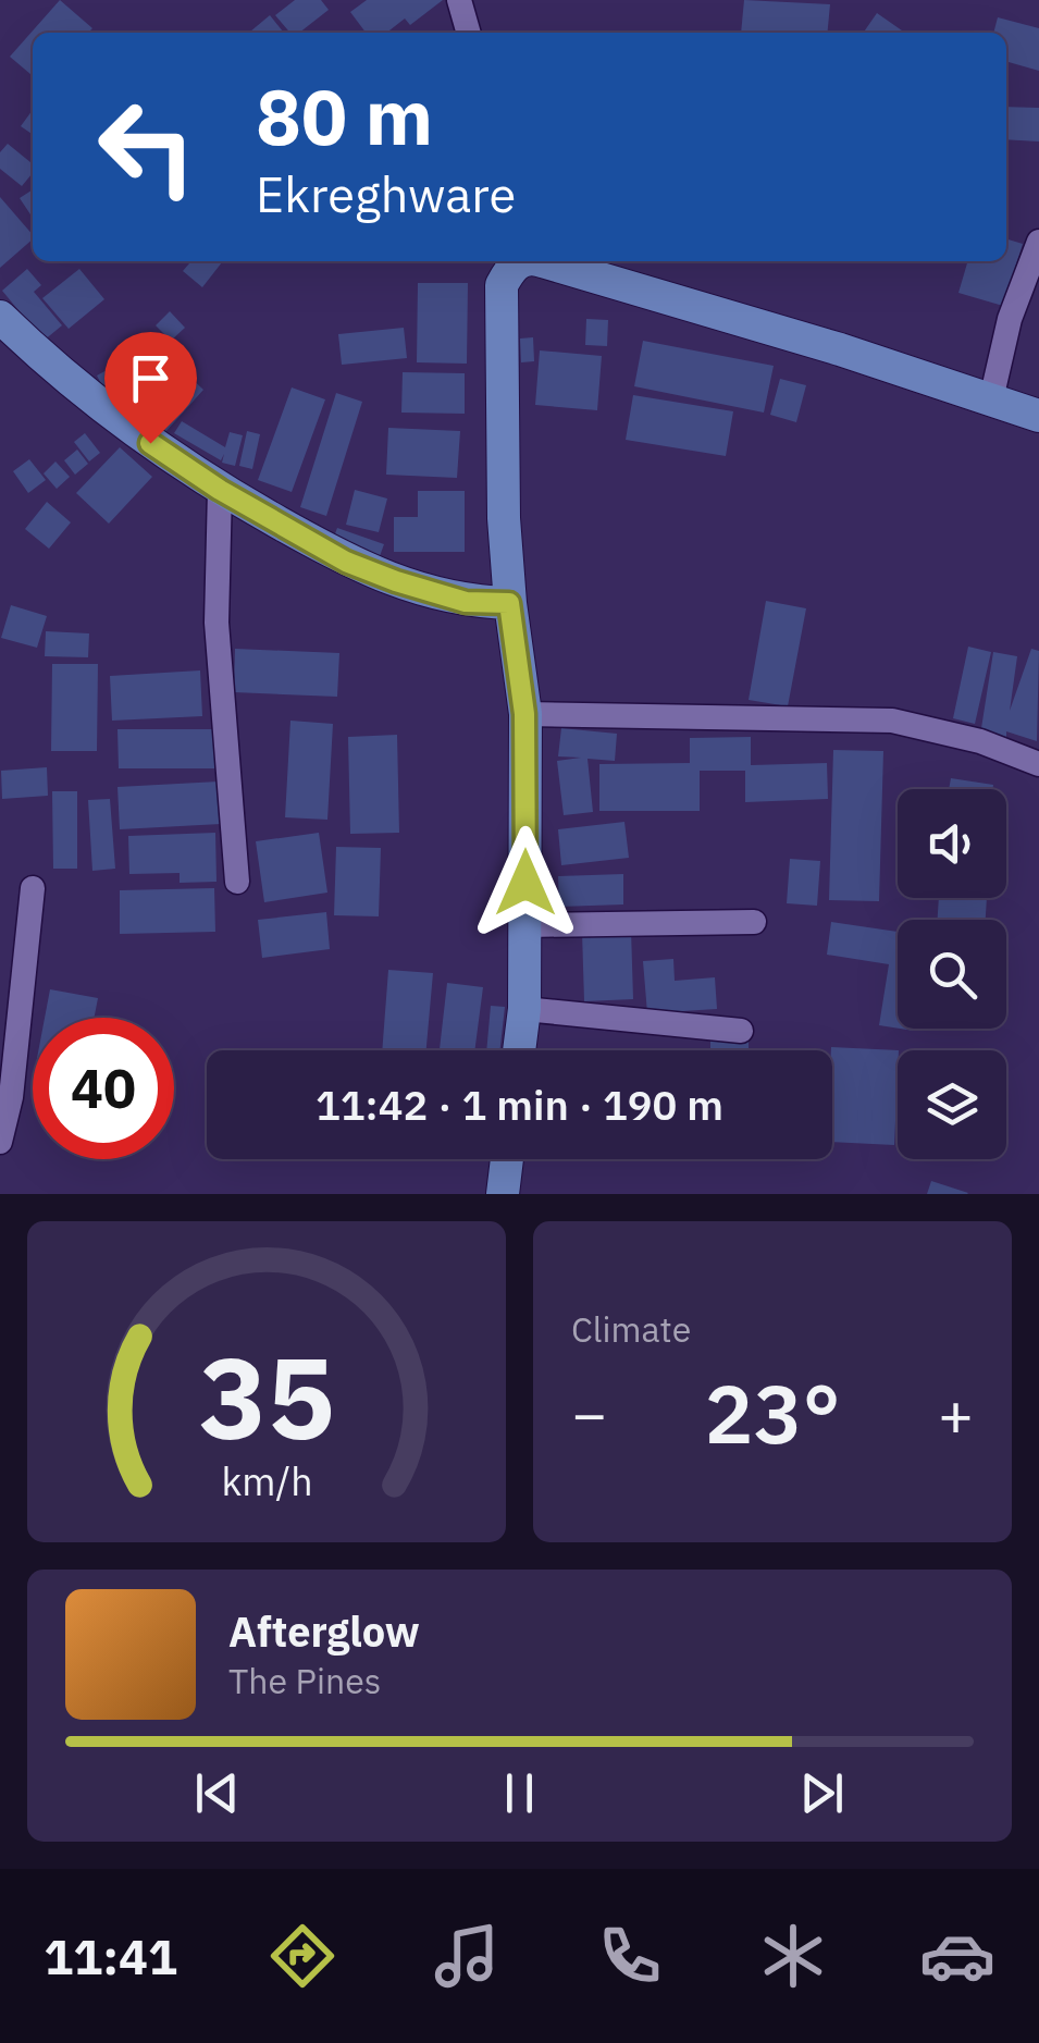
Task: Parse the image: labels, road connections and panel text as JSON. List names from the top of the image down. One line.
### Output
{"page":{"turn":["80 m","Ekreghware"],"limit":"40","trip":"11:42 · 1 min · 190 m","tile":"Climate","heat":["−","23°","+"],"song":["Afterglow","The Pines"],"tabs":"11:41","gauge":["35","km/h"]}}
